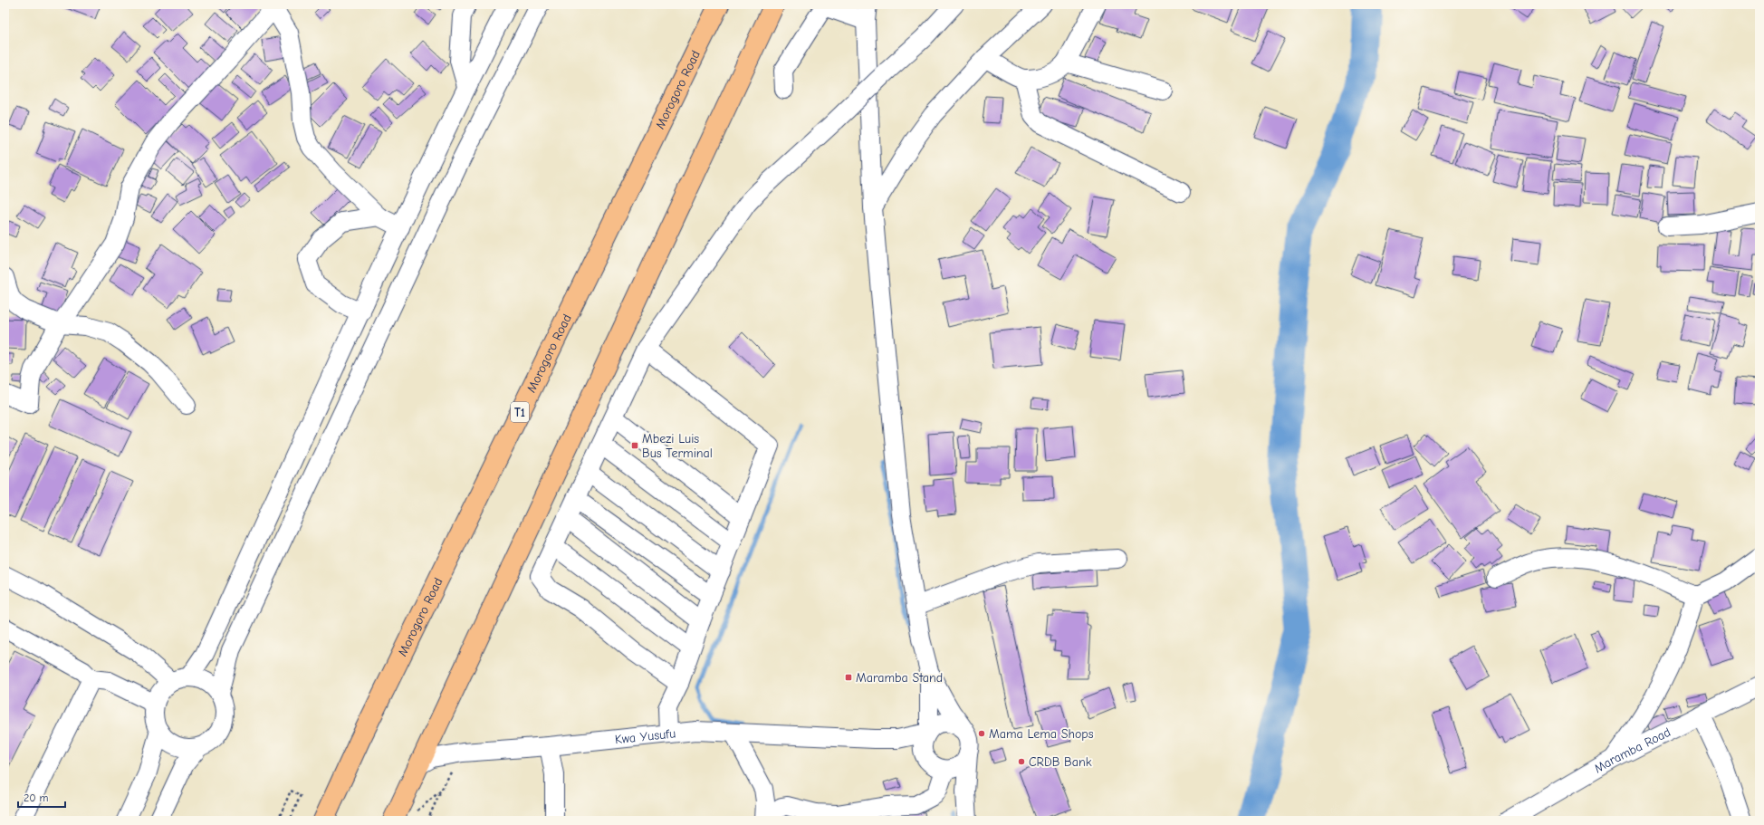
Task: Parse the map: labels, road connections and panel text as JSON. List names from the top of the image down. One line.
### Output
{"streets":{"highway":["Morogoro Road","T1"],"street":["Kwa Yusufu","Maramba Road"]},"places":{"transit":["Mbezi Luis Bus Terminal","Maramba Stand"],"other":["Mama Lema Shops","CRDB Bank"]},"scale_bar":"20 m"}
